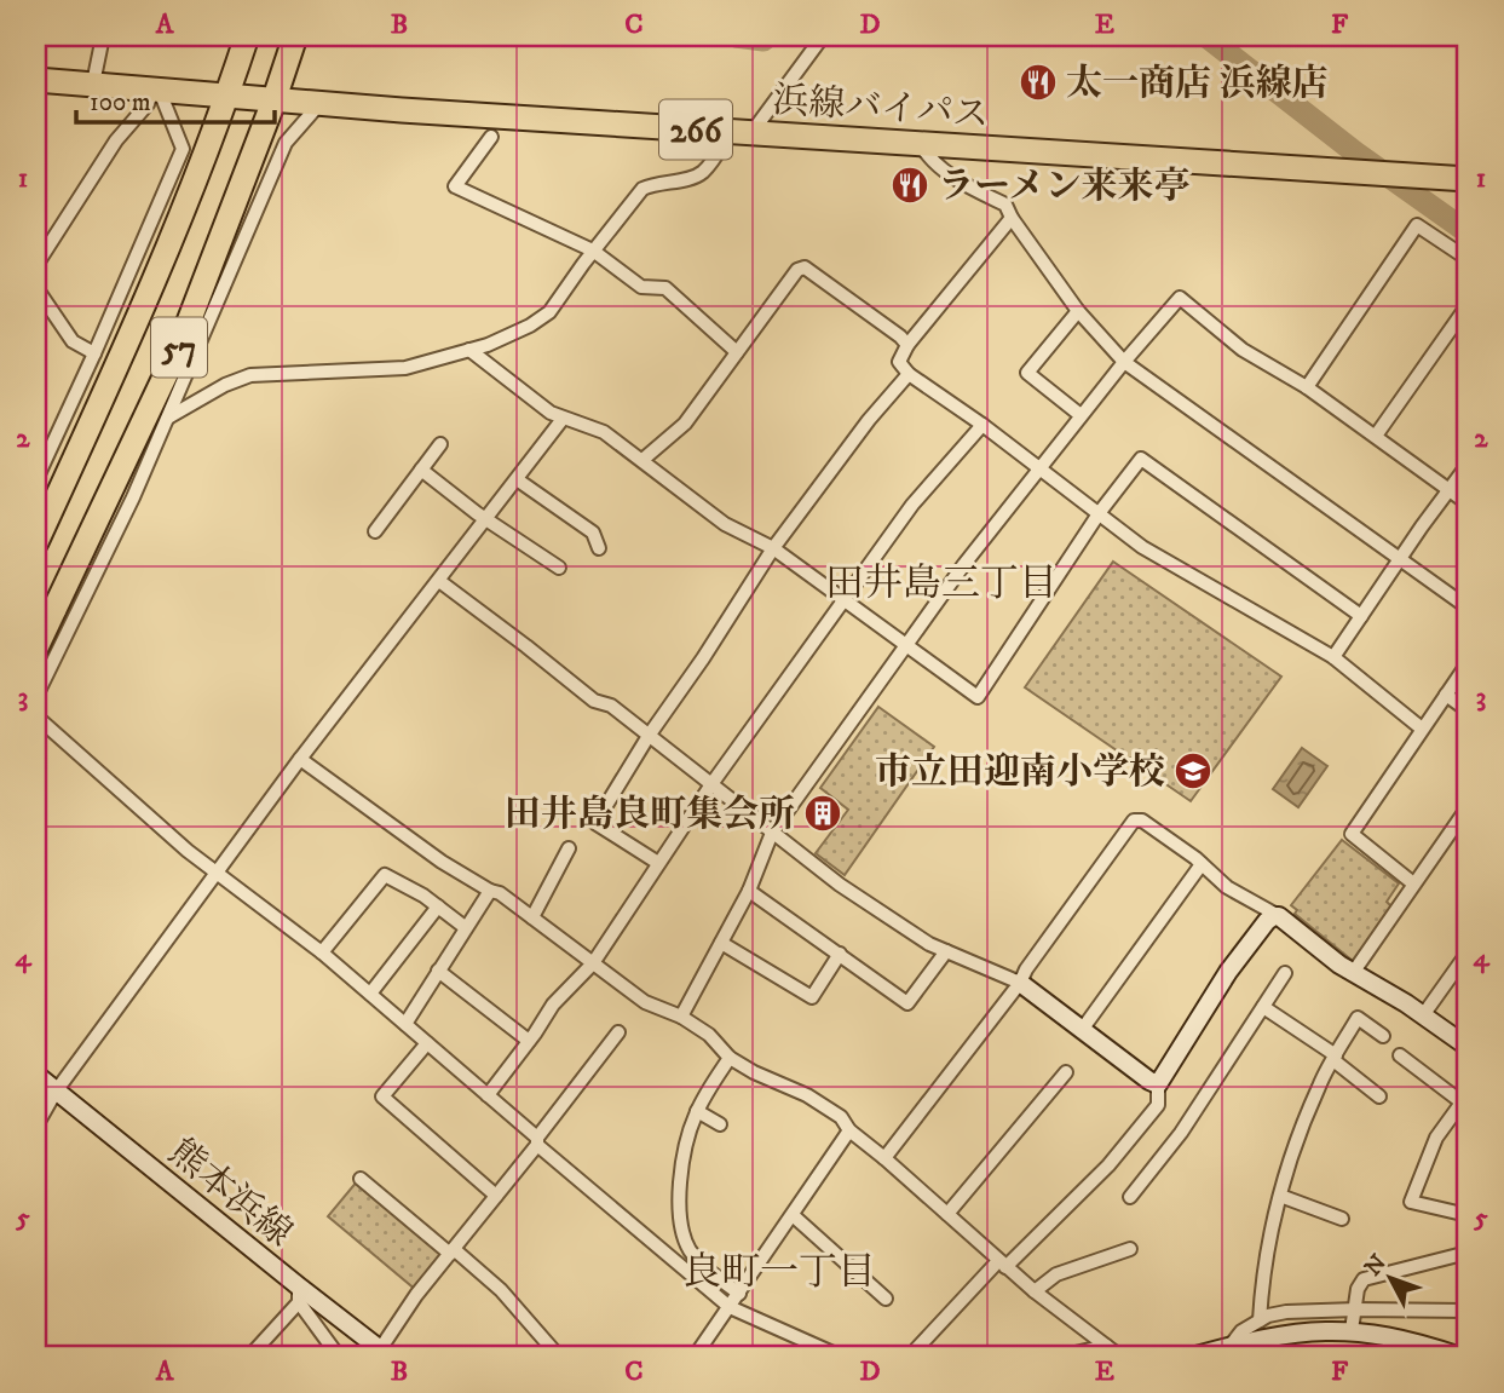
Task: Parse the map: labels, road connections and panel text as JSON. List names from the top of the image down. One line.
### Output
{"streets":{"highway":["浜線バイパス","266","57"],"main road":["熊本浜線"]},"crossings":[["浜線バイパス","57"]],"districts":["田井島三丁目","良町一丁目"],"places":{"restaurant":["太一商店 浜線店","ラーメン来来亭"],"school or university":["市立田迎南小学校"],"building":["田井島良町集会所"]},"scale_bar":"100 m","north":"top left","grid":{"columns":["A","B","C","D","E","F"],"rows":["1","2","3","4","5"]}}
